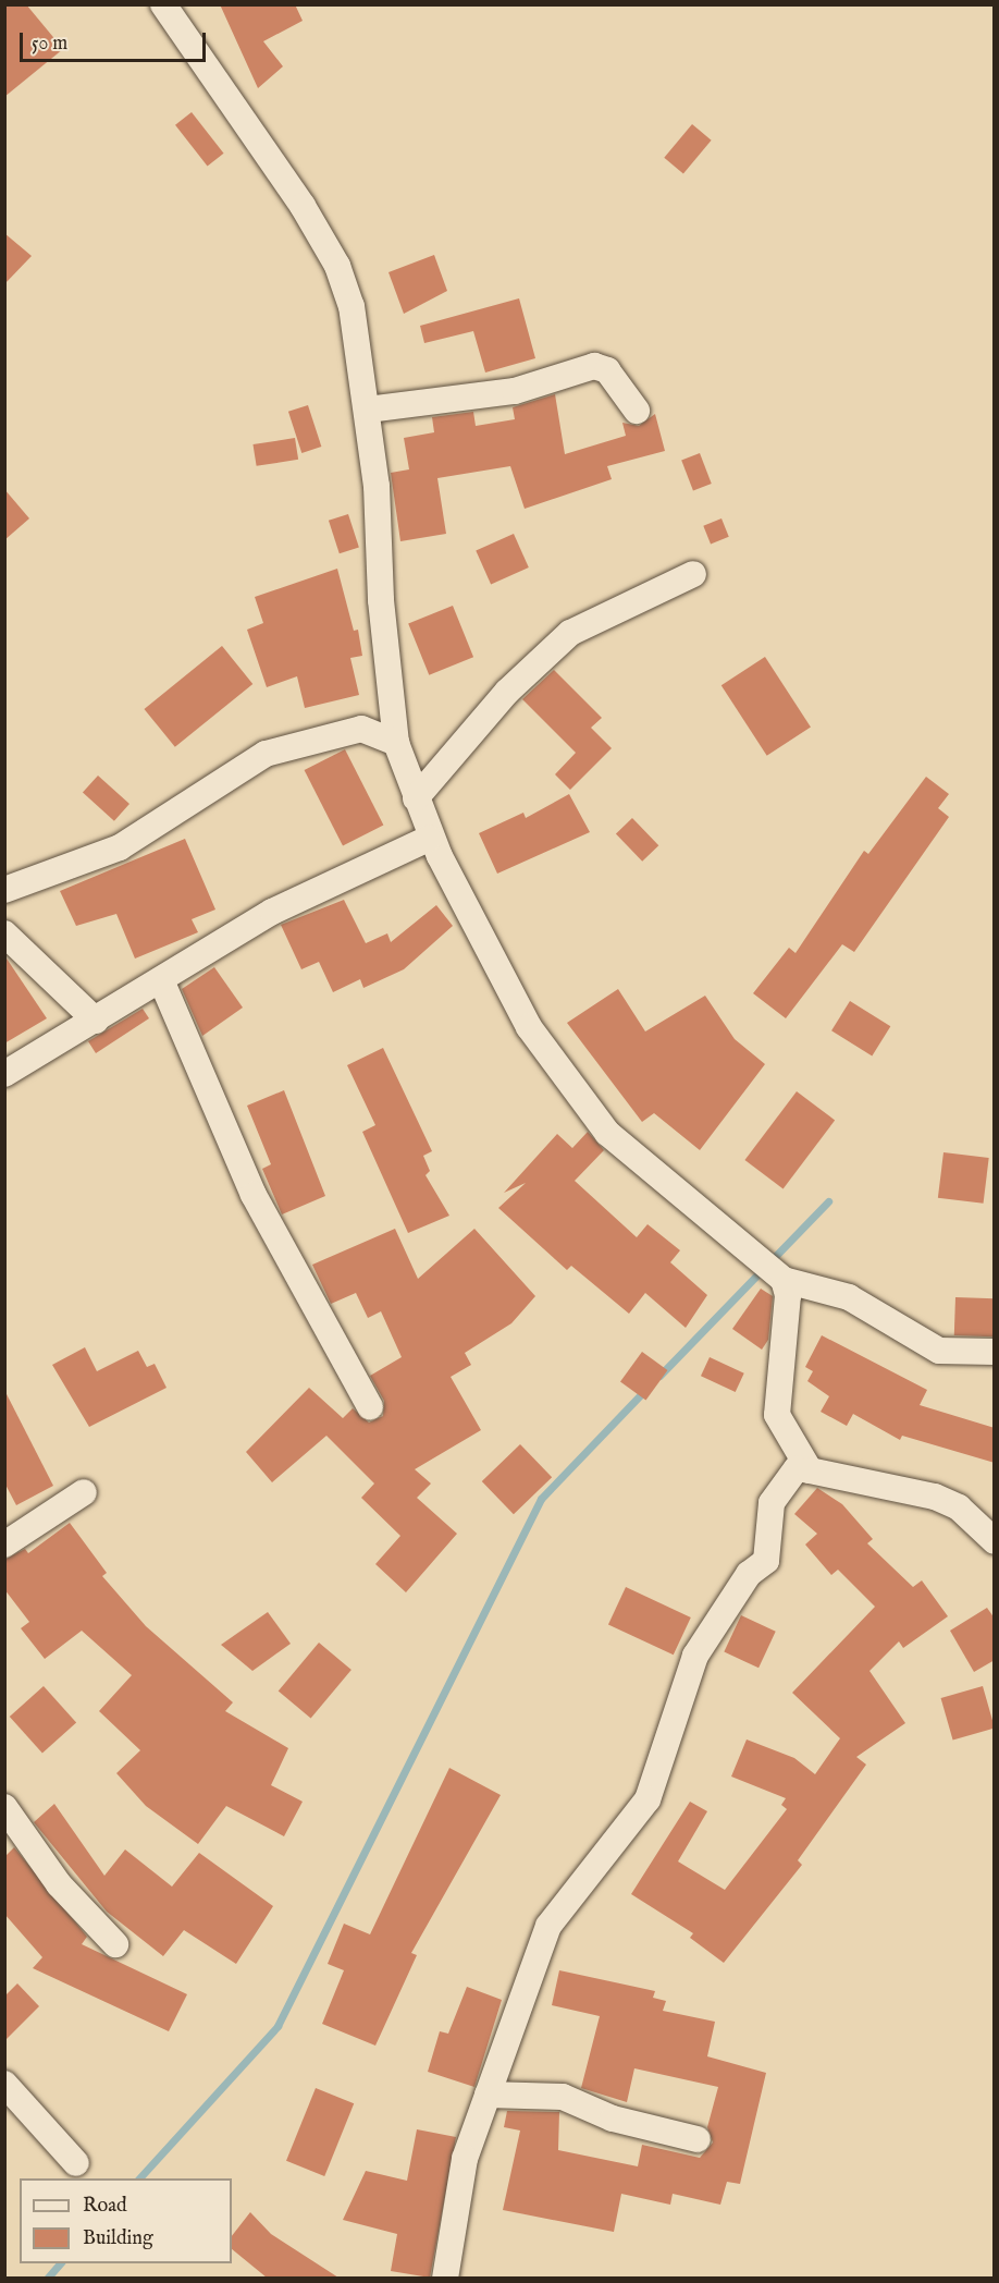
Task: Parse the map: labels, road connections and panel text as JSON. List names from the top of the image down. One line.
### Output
{"legend":["Road","Building"],"scale_bar":"50 m"}
